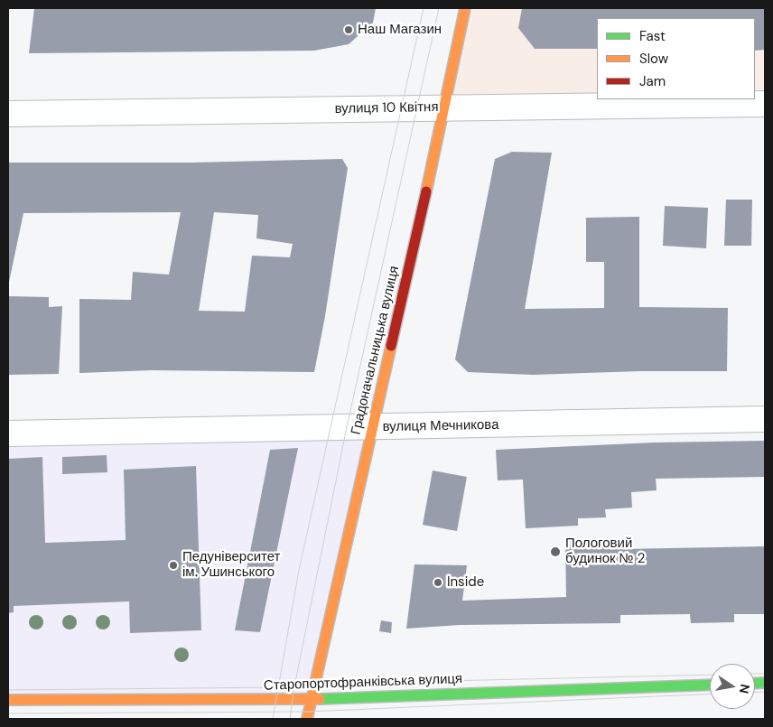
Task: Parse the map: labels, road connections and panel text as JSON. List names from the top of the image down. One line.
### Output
{"streets":{"street":["вулиця 10 Квітня","Градоначальницька вулиця","вулиця Мечникова","Старопортофранківська вулиця"]},"crossings":[["вулиця 10 Квітня","Градоначальницька вулиця"],["Градоначальницька вулиця","вулиця Мечникова"],["Градоначальницька вулиця","Старопортофранківська вулиця"]],"places":["Наш Магазин","Пологовий будинок № 2","Педуніверситет ім. Ушинського","Inside"],"legend":["Fast","Slow","Jam"],"north":"right"}
